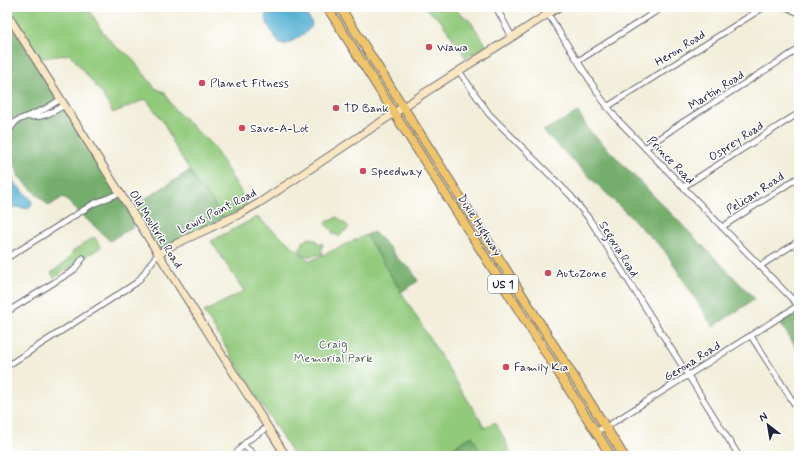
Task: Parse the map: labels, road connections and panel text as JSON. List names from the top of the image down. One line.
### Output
{"streets":{"main road":["Lewis Point Road","Dixie Highway","Old Moultrie Road","US 1"],"street":["Heron Road","Martin Road","Osprey Road","Prince Road","Pelican Road","Segovia Road","Gerona Road"]},"crossings":[["Heron Road","Prince Road"],["Martin Road","Prince Road"],["Osprey Road","Prince Road"],["Prince Road","Pelican Road"],["Prince Road","Lewis Point Road"],["Prince Road","Gerona Road"],["Lewis Point Road","Dixie Highway"],["Lewis Point Road","Old Moultrie Road"],["Lewis Point Road","Segovia Road"],["Dixie Highway","US 1"],["Dixie Highway","Gerona Road"],["Segovia Road","Gerona Road"],["US 1","Gerona Road"]],"parks":["Craig Memorial Park"],"places":["Wawa","Planet Fitness","TD Bank","Save-A-Lot","Speedway","AutoZone","Family Kia"],"north":"top left"}
